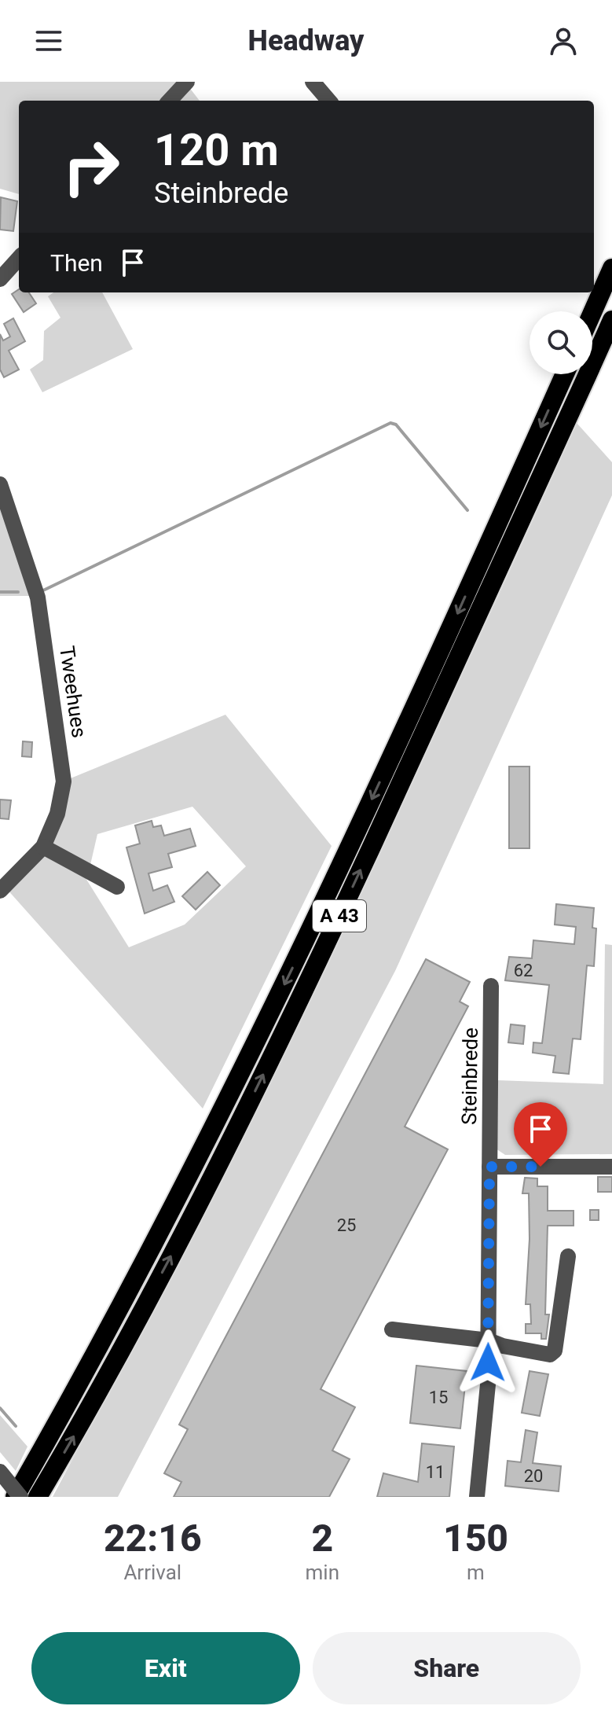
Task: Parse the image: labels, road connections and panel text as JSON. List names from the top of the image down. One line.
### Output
{"streets":{"highway":["A 43"],"street":["Tweehues","Steinbrede"]},"house_numbers":["62","25","15","11","20"],"page":{"header":"Headway","turn":["120 m","Steinbrede"],"then":"Then","eta":["22:16","Arrival","2","min","150","m"],"buttons":["Exit","Share"]}}
